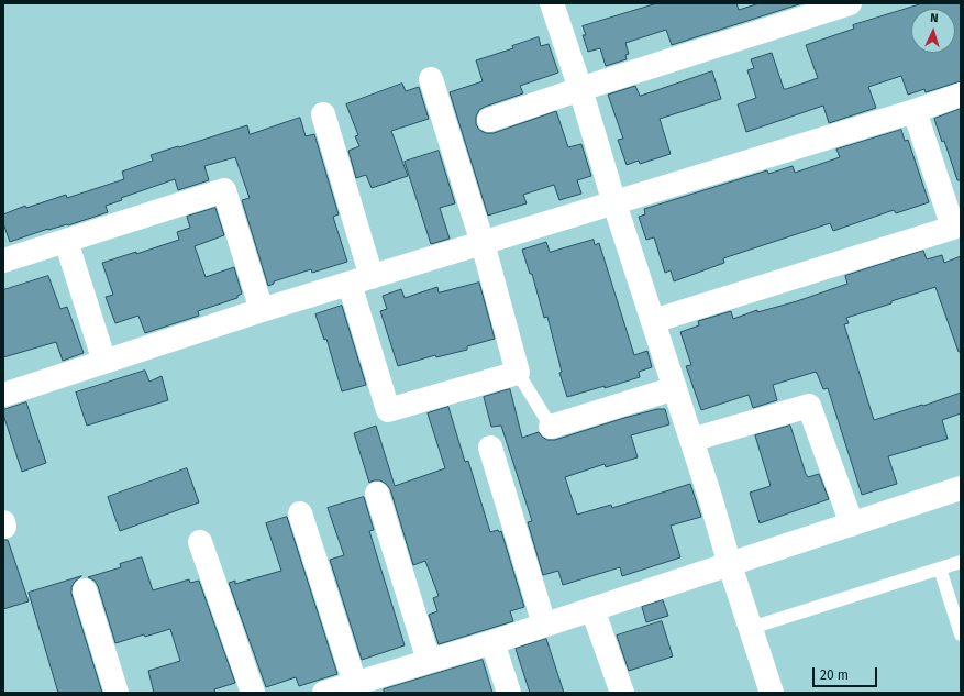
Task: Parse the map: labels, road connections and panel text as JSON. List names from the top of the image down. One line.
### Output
{"scale_bar":"20 m","north":"top"}
